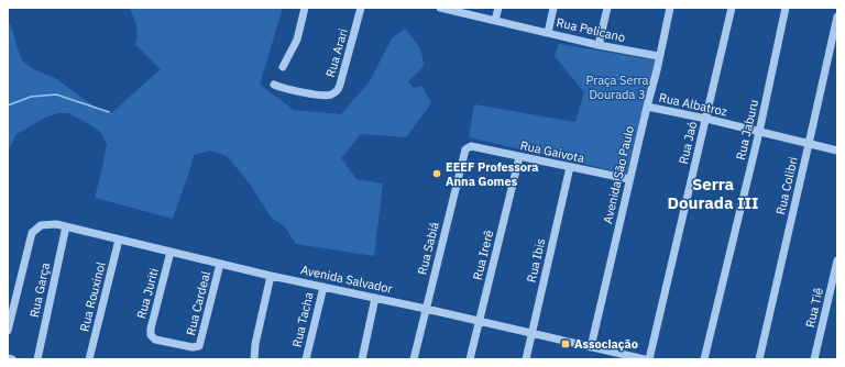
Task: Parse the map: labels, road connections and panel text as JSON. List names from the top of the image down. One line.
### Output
{"streets":{"street":["Rua Pelicano","Rua Arari","Rua Albatroz","Rua Jaburu","Rua Jaó","Rua Gaivota","Avenida São Paulo","Rua Colibri","Rua Sabiá","Rua Irerê","Rua Ibis","Avenida Salvador","Rua Garça","Rua Juriti","Rua Rouxinol","Rua Cardeal","Rua Tiê","Rua Tacha"]},"crossings":[["Rua Pelicano","Avenida São Paulo"],["Rua Albatroz","Rua Jaburu"],["Rua Albatroz","Rua Jaó"],["Rua Albatroz","Avenida São Paulo"],["Rua Albatroz","Rua Colibri"],["Rua Gaivota","Avenida São Paulo"],["Rua Gaivota","Rua Sabiá"],["Rua Gaivota","Rua Irerê"],["Rua Gaivota","Rua Ibis"],["Avenida São Paulo","Avenida Salvador"],["Rua Sabiá","Avenida Salvador"],["Rua Irerê","Avenida Salvador"],["Rua Ibis","Avenida Salvador"],["Avenida Salvador","Rua Garça"],["Avenida Salvador","Rua Juriti"],["Avenida Salvador","Rua Rouxinol"],["Avenida Salvador","Rua Cardeal"],["Avenida Salvador","Rua Tacha"],["Rua Juriti","Rua Cardeal"]],"districts":["Serra Dourada III"],"parks":["Praça Serra Dourada 3"],"places":{"other":["EEEF Professora Anna Gomes"],"transit":["Associação"]}}
